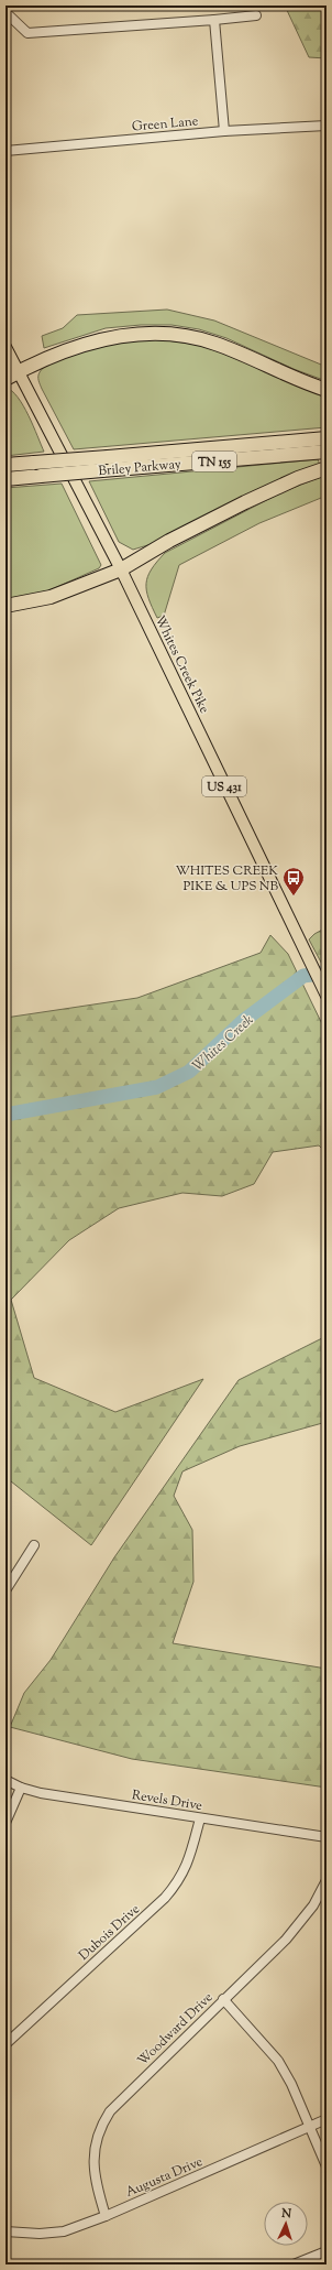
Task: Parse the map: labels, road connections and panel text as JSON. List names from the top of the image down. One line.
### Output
{"streets":{"highway":["TN 155","Briley Parkway"],"main road":["Whites Creek Pike","US 431"],"street":["Green Lane","Revels Drive","Dubois Drive","Woodward Drive","Augusta Drive"]},"crossings":[["Revels Drive","Dubois Drive"],["Woodward Drive","Augusta Drive"]],"water":["Whites Creek"],"places":{"bus stop":["WHITES CREEK PIKE & UPS NB"]},"north":"top"}
